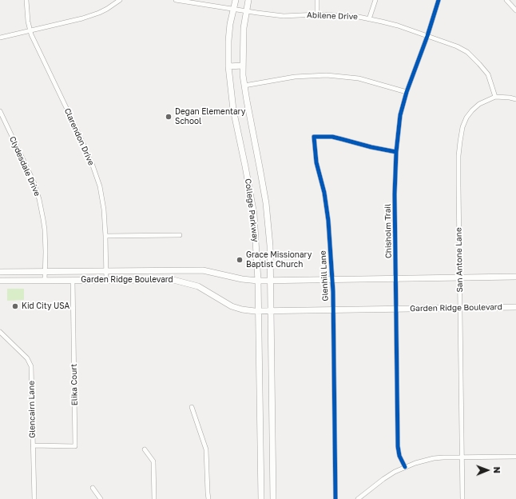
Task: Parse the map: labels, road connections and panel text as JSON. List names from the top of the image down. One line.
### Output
{"streets":{"main road":["College Parkway","Garden Ridge Boulevard"],"street":["Abilene Drive","Clarendon Drive","Clydesdale Drive","Chisholm Trail","San Antone Lane","Glenhill Lane","Elika Court","Glencairn Lane"]},"crossings":[["Abilene Drive","College Parkway"],["Abilene Drive","Chisholm Trail"],["Abilene Drive","San Antone Lane"],["Clarendon Drive","Garden Ridge Boulevard"],["Clydesdale Drive","Garden Ridge Boulevard"],["College Parkway","Garden Ridge Boulevard"],["Chisholm Trail","Glenhill Lane"],["Chisholm Trail","Garden Ridge Boulevard"],["San Antone Lane","Garden Ridge Boulevard"],["Glenhill Lane","Garden Ridge Boulevard"],["Garden Ridge Boulevard","Elika Court"],["Elika Court","Glencairn Lane"]],"places":["Degan Elementary School","Grace Missionary Baptist Church","Kid City USA"],"north":"right"}
